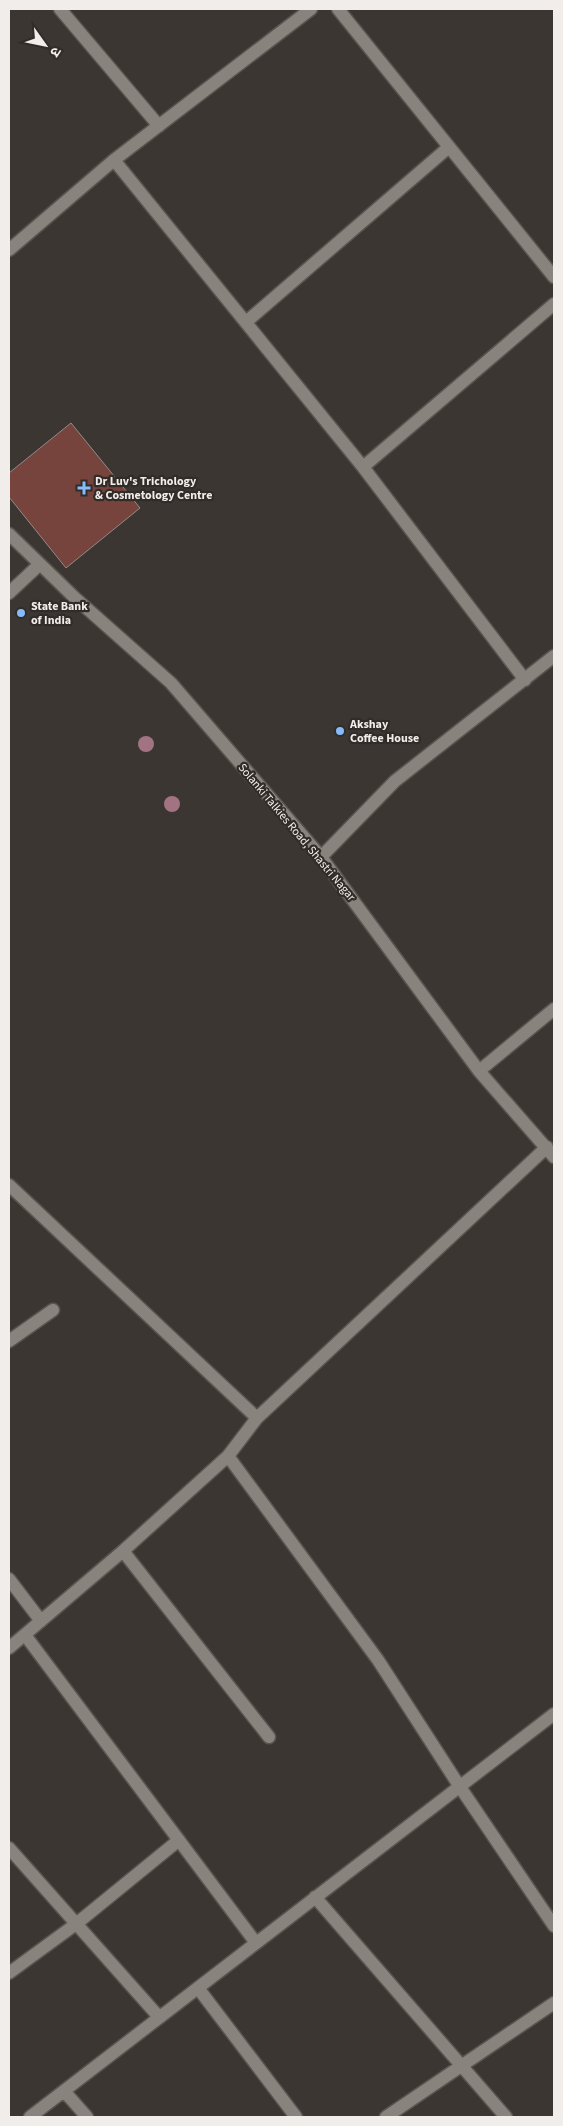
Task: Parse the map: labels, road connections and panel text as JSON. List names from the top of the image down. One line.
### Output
{"streets":{"street":["Solanki Talkies Road, Shastri Nagar"]},"places":{"health":["Dr Luv's Trichology & Cosmetology Centre"],"other":["State Bank of India","Akshay Coffee House"]},"north":"bottom right"}
